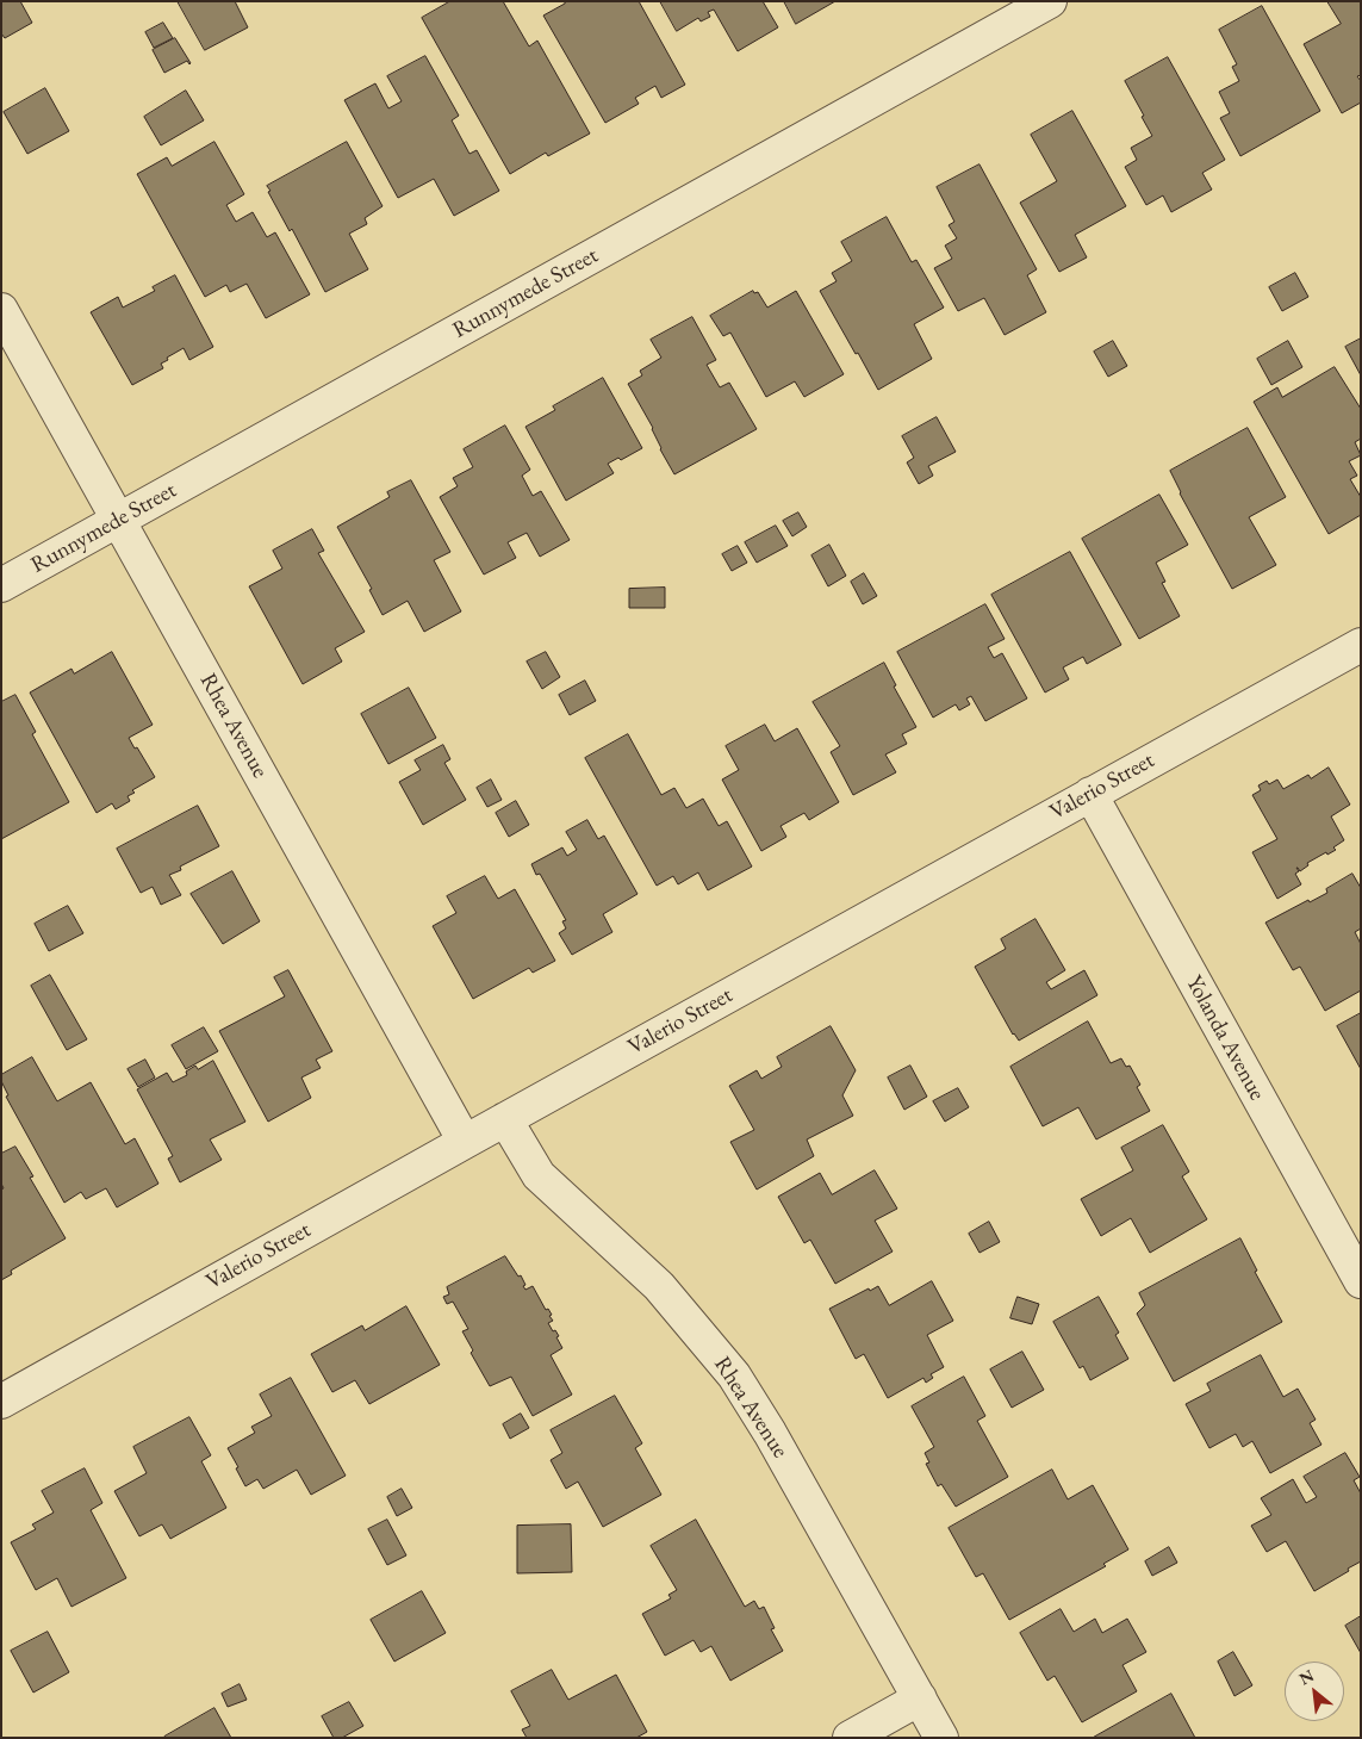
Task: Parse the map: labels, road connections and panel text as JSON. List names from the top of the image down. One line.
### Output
{"streets":{"street":["Runnymede Street","Rhea Avenue","Valerio Street","Yolanda Avenue"]},"crossings":[["Runnymede Street","Rhea Avenue"],["Rhea Avenue","Valerio Street"],["Valerio Street","Yolanda Avenue"]],"north":"top left"}
